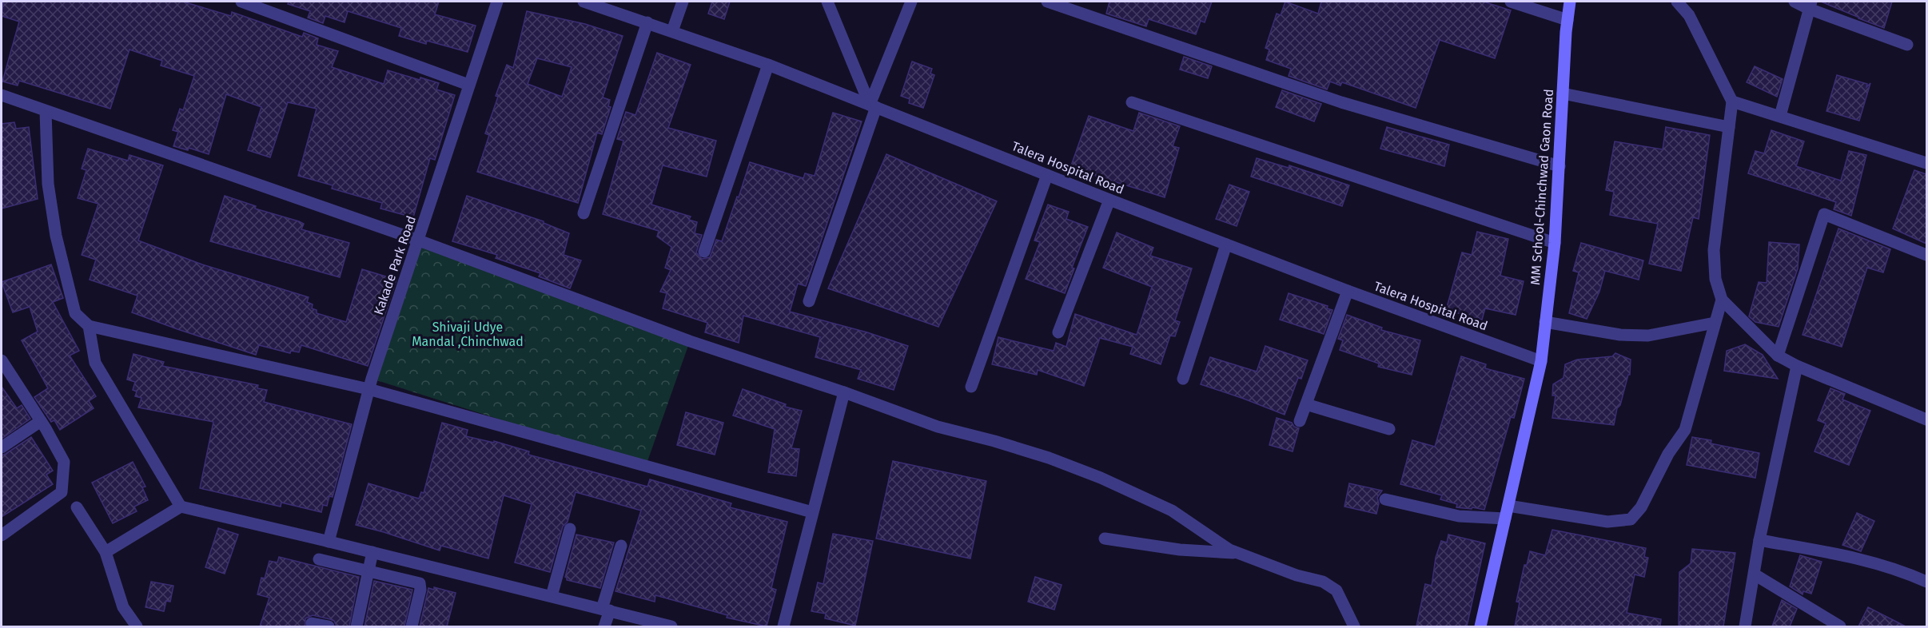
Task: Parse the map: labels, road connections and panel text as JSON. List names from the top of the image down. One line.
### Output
{"streets":{"main road":["MM School-Chinchwad Gaon Road"],"street":["Talera Hospital Road","Kakade Park Road"]},"crossings":[["Talera Hospital Road","MM School-Chinchwad Gaon Road"]],"parks":["Shivaji Udye Mandal ,Chinchwad"]}
